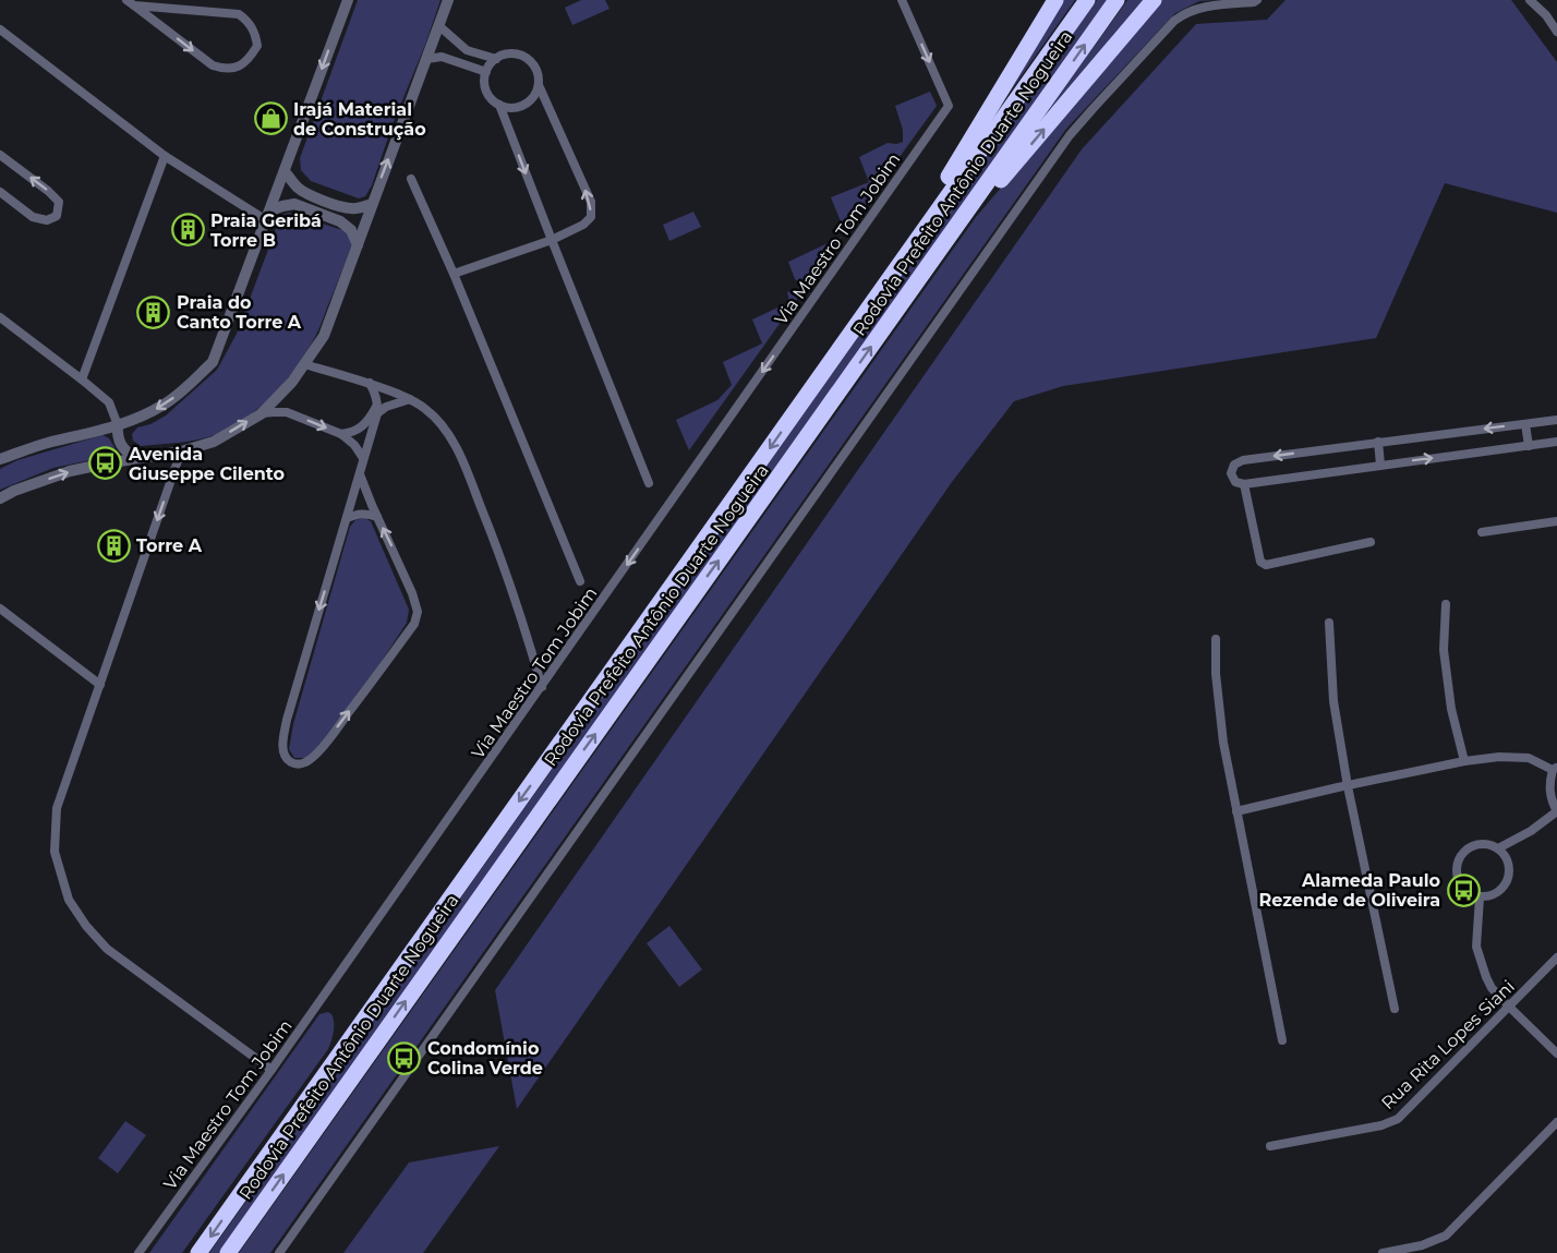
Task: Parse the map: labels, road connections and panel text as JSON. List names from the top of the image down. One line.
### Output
{"streets":{"highway":["Rodovia Prefeito Antônio Duarte Nogueira"],"street":["Via Maestro Tom Jobim","Rua Rita Lopes Siani"]},"one_way":["Via Maestro Tom Jobim"],"places":{"shop":["Irajá Material de Construção"],"building":["Praia Geribá Torre B","Praia do Canto Torre A","Torre A"],"bus stop":["Avenida Giuseppe Cilento","Alameda Paulo Rezende de Oliveira","Condomínio Colina Verde"]}}
